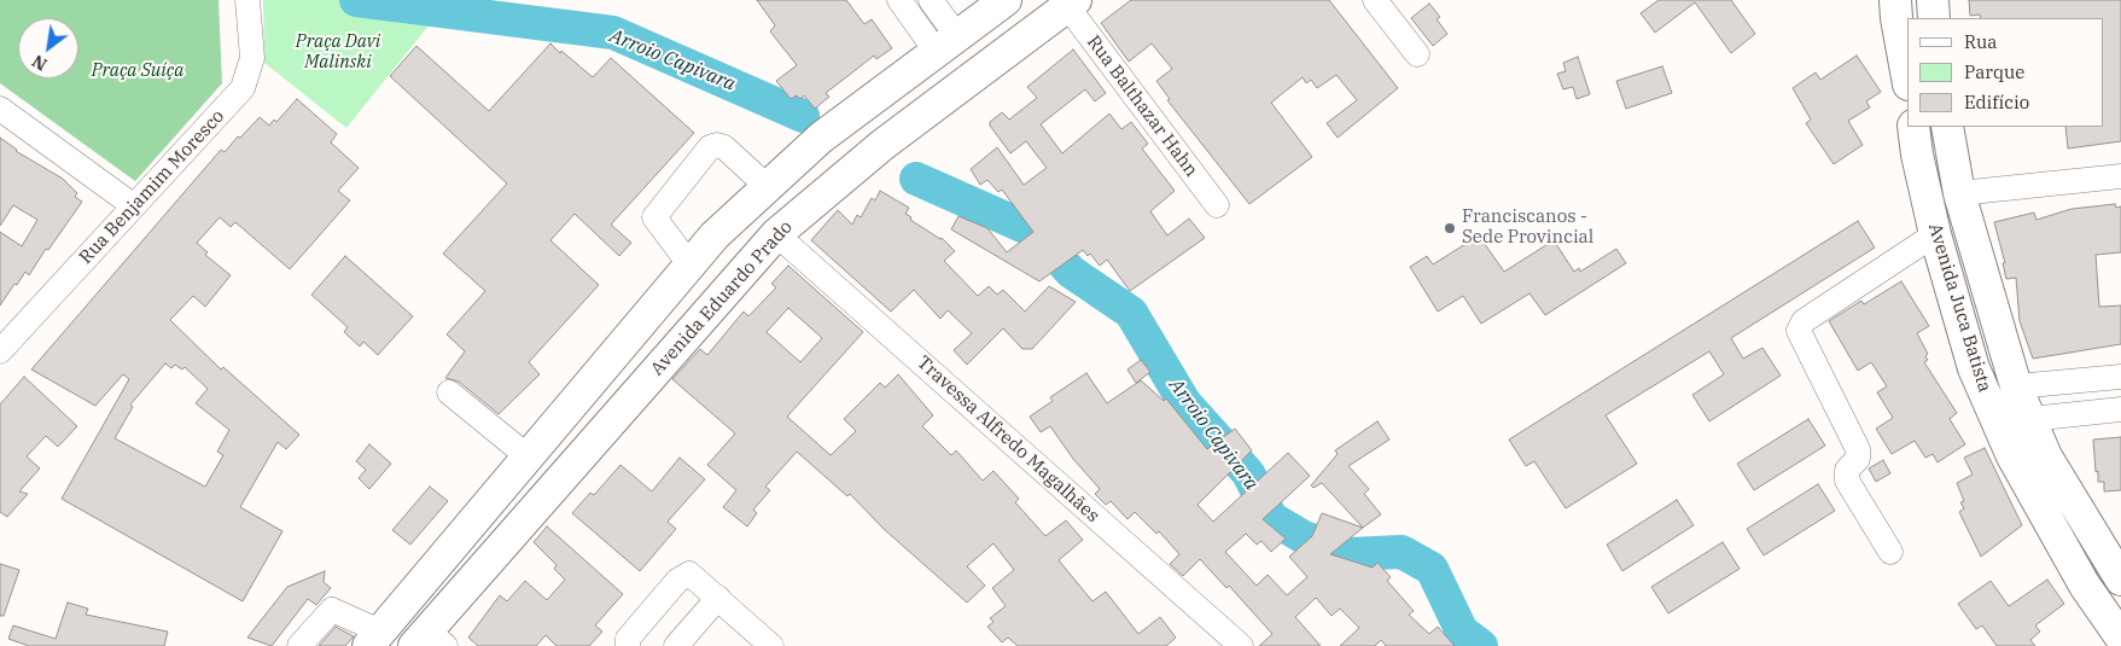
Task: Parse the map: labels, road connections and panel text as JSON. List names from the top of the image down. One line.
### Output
{"streets":{"main road":["Avenida Eduardo Prado","Avenida Juca Batista"],"street":["Rua Balthazar Hahn","Rua Benjamim Moresco","Travessa Alfredo Magalhães"]},"crossings":[["Rua Balthazar Hahn","Avenida Eduardo Prado"],["Avenida Eduardo Prado","Travessa Alfredo Magalhães"]],"water":["Arroio Capivara"],"parks":["Praça Davi Malinski","Praça Suíça"],"places":["Franciscanos - Sede Provincial"],"legend":["Rua","Parque","Edifício"],"north":"bottom left"}
